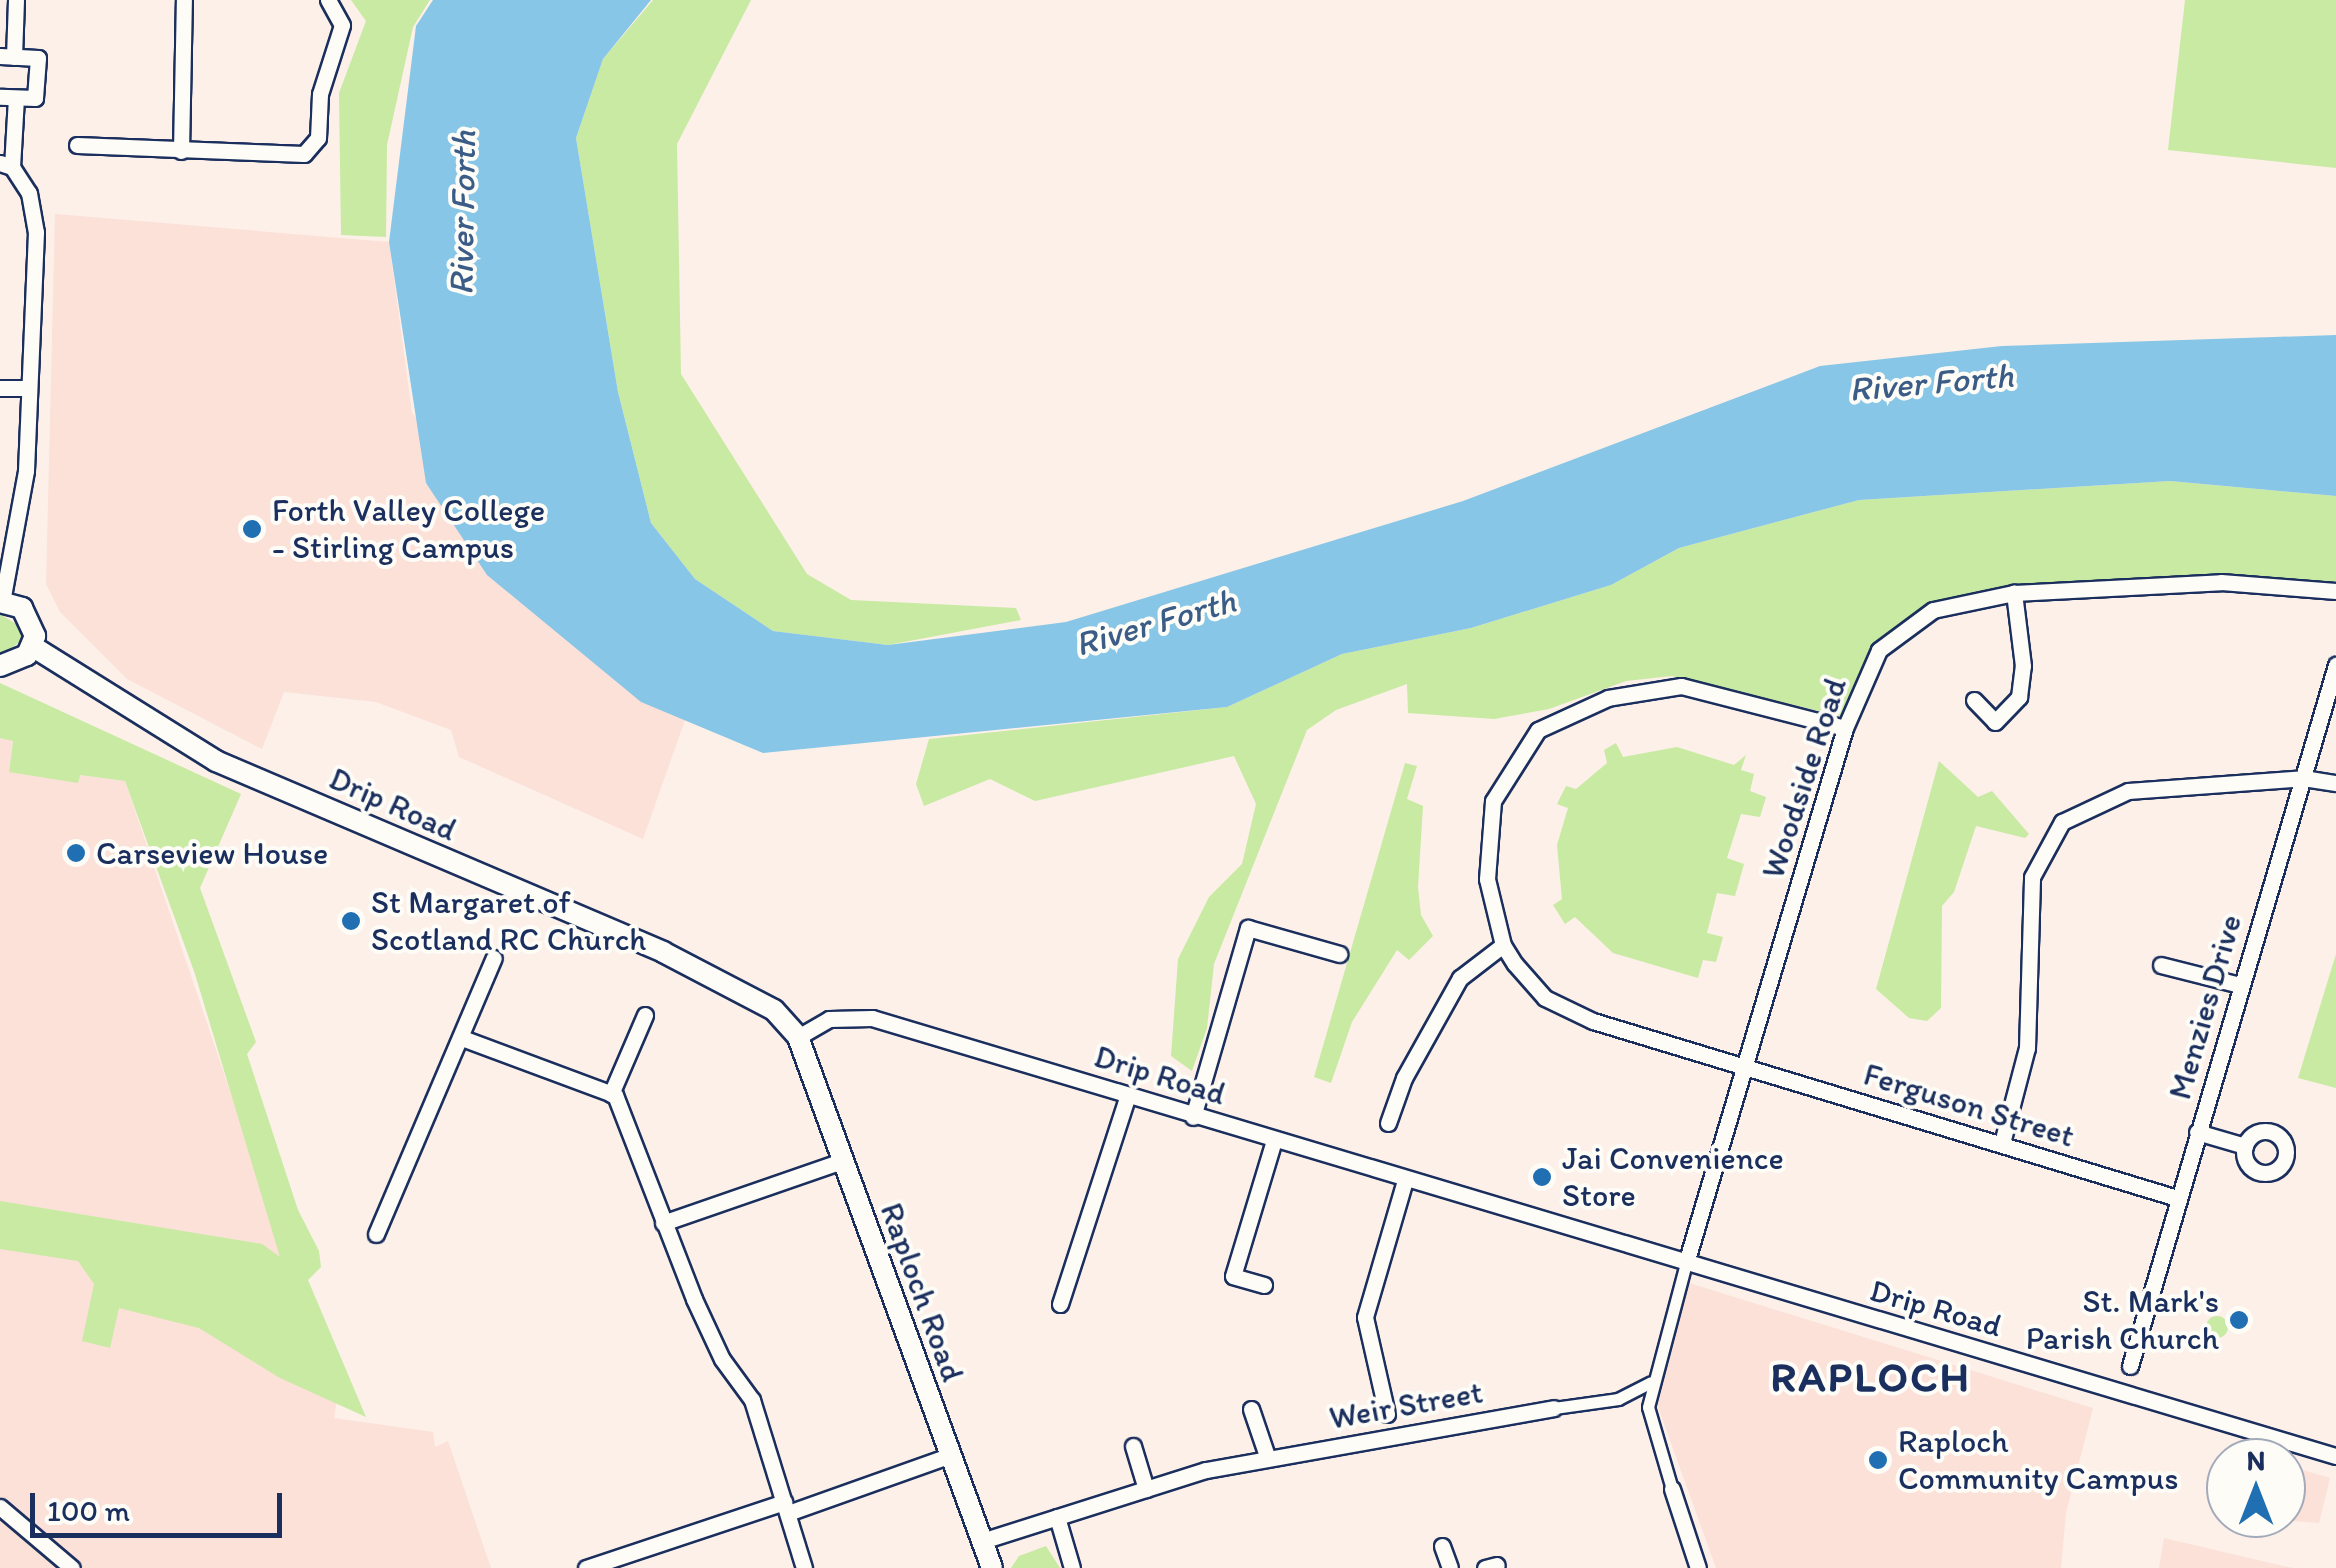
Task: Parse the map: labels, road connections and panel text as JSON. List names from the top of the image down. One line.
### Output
{"streets":{"street":["Woodside Road","Drip Road","Menzies Drive","Ferguson Street","Raploch Road","Weir Street"]},"crossings":[["Woodside Road","Drip Road"],["Woodside Road","Ferguson Street"],["Drip Road","Raploch Road"],["Menzies Drive","Ferguson Street"],["Raploch Road","Weir Street"]],"districts":["RAPLOCH"],"water":["River Forth"],"places":["Forth Valley College - Stirling Campus","Carseview House","St Margaret of Scotland RC Church","Jai Convenience Store","St. Mark's Parish Church","Raploch Community Campus"],"scale_bar":"100 m","north":"top"}
